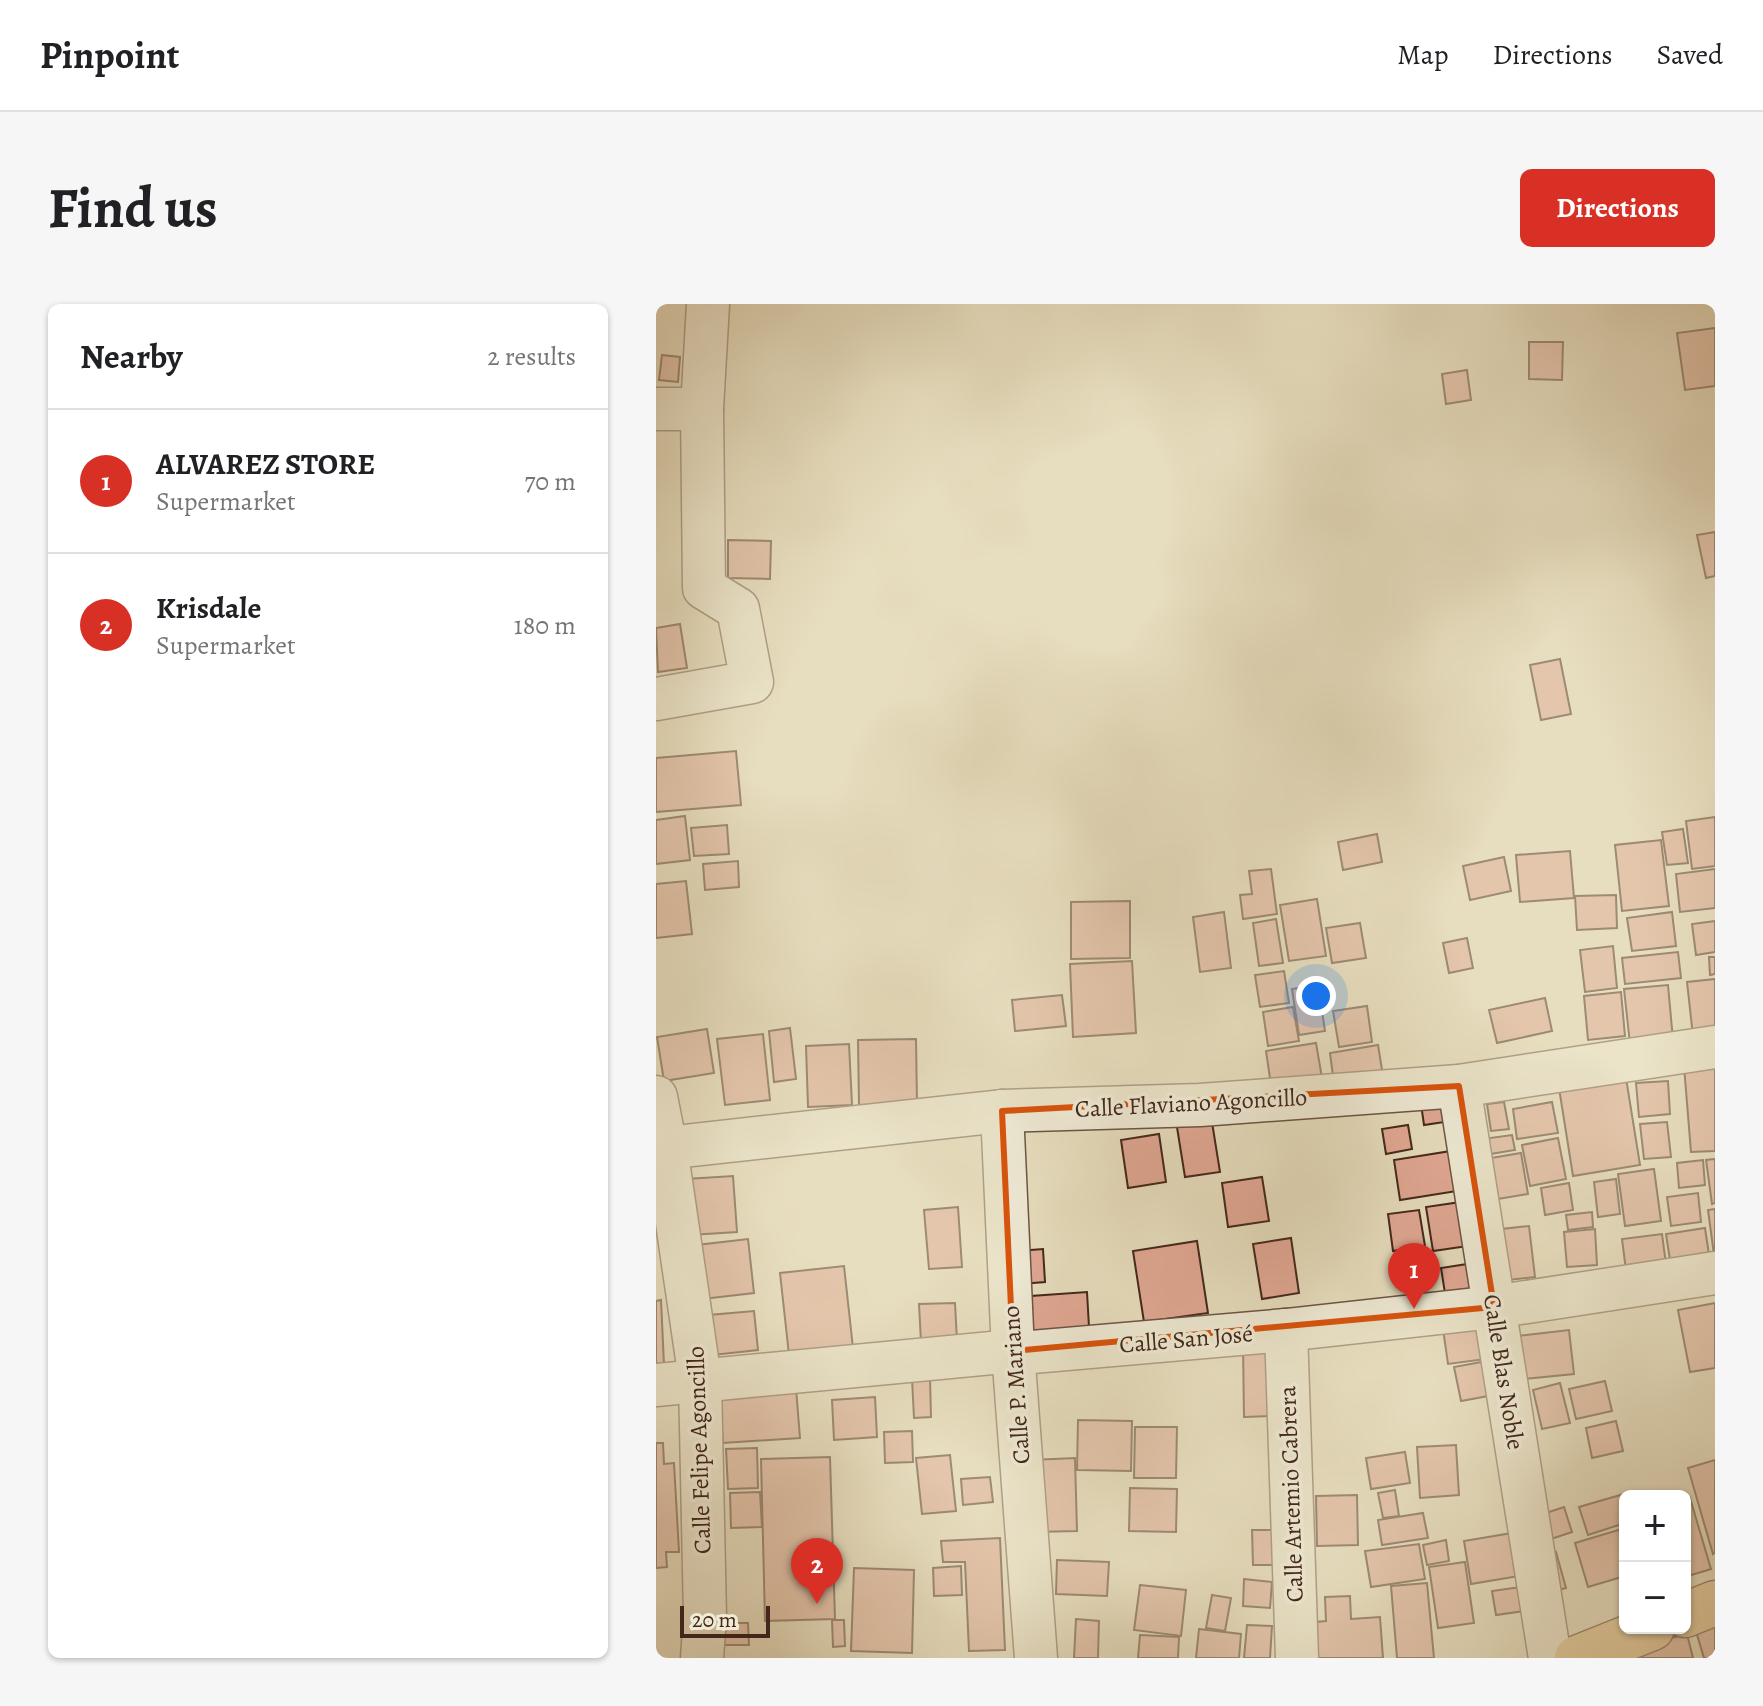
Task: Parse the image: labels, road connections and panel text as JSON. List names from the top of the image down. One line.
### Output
{"streets":{"street":["Calle Flaviano Agoncillo","Calle San José","Calle Blas Noble","Calle P. Mariano","Calle Felipe Agoncillo","Calle Artemio Cabrera"]},"crossings":[["Calle Flaviano Agoncillo","Calle Blas Noble"],["Calle Flaviano Agoncillo","Calle P. Mariano"],["Calle Flaviano Agoncillo","Calle Felipe Agoncillo"],["Calle San José","Calle Blas Noble"],["Calle San José","Calle P. Mariano"],["Calle San José","Calle Felipe Agoncillo"],["Calle San José","Calle Artemio Cabrera"]],"scale_bar":"20 m","page":{"header":"Pinpoint","nav":["Map","Directions","Saved"],"buttons":"Directions","title":"Find us","heading":["Nearby","2 results"],"list":[{"mark":"1","name":"ALVAREZ STORE","note":"Supermarket","value":"70 m"},{"mark":"2","name":"Krisdale","note":"Supermarket","value":"180 m"}],"pins":["1","2"],"map_buttons":["+","−"],"scale":"20 m"}}
